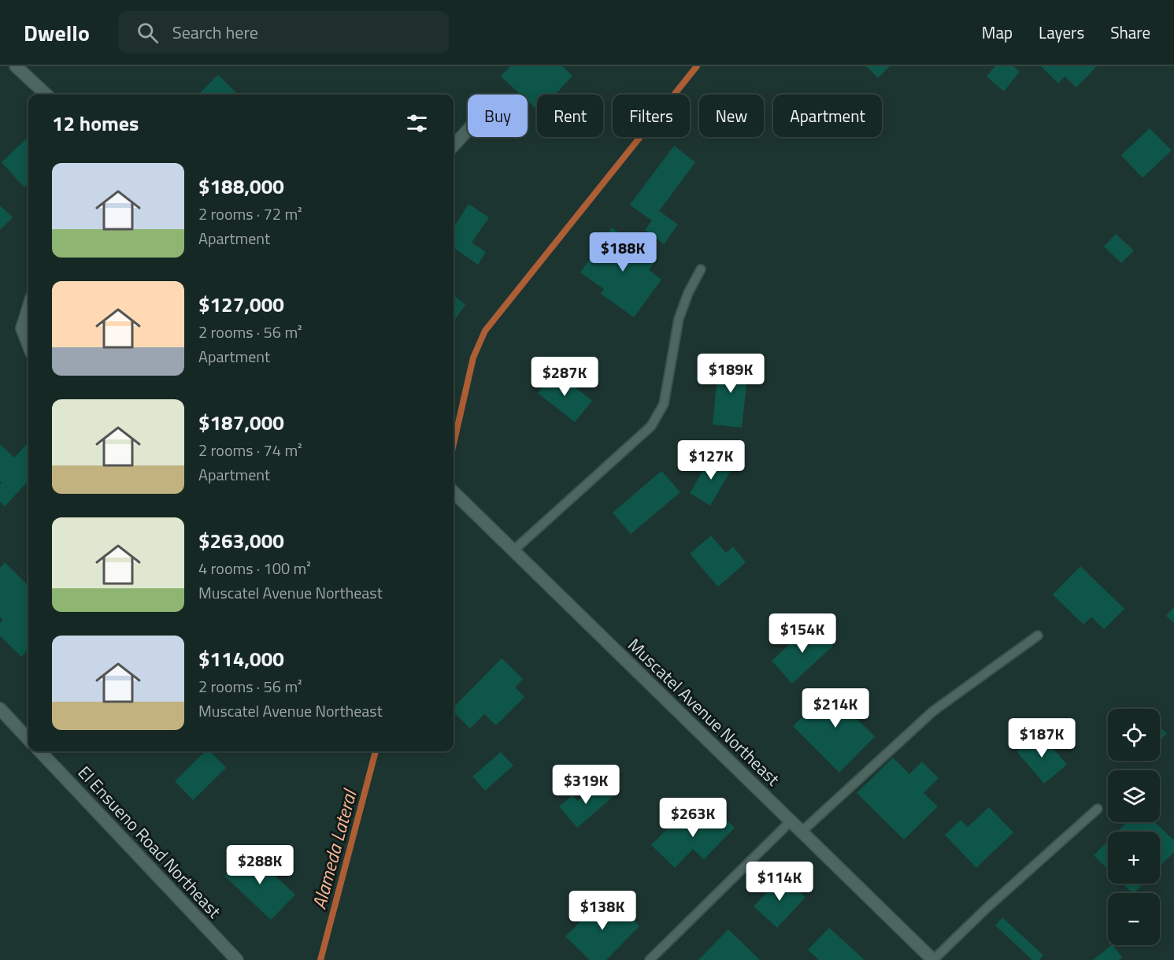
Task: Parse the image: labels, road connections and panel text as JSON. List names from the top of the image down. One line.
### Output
{"streets":{"street":["Muscatel Avenue Northeast","El Ensueno Road Northeast"]},"water":["Alameda Lateral"],"page":{"header":"Dwello","search":"Search here","nav":["Map","Layers","Share"],"chip":["Buy","Rent","Filters","New","Apartment"],"heading":"12 homes","list":[{"name":"$188,000","note":"2 rooms · 72 m² · Apartment"},{"name":"$127,000","note":"2 rooms · 56 m² · Apartment"},{"name":"$187,000","note":"2 rooms · 74 m² · Apartment"},{"name":"$263,000","note":"4 rooms · 100 m² · Muscatel Avenue Northeast"},{"name":"$114,000","note":"2 rooms · 56 m² · Muscatel Avenue Northeast"}],"price":["$188K","$189K","$287K","$127K","$154K","$214K","$187K","$319K","$263K","$288K","$114K","$138K"],"map_buttons":["+","−"]}}
